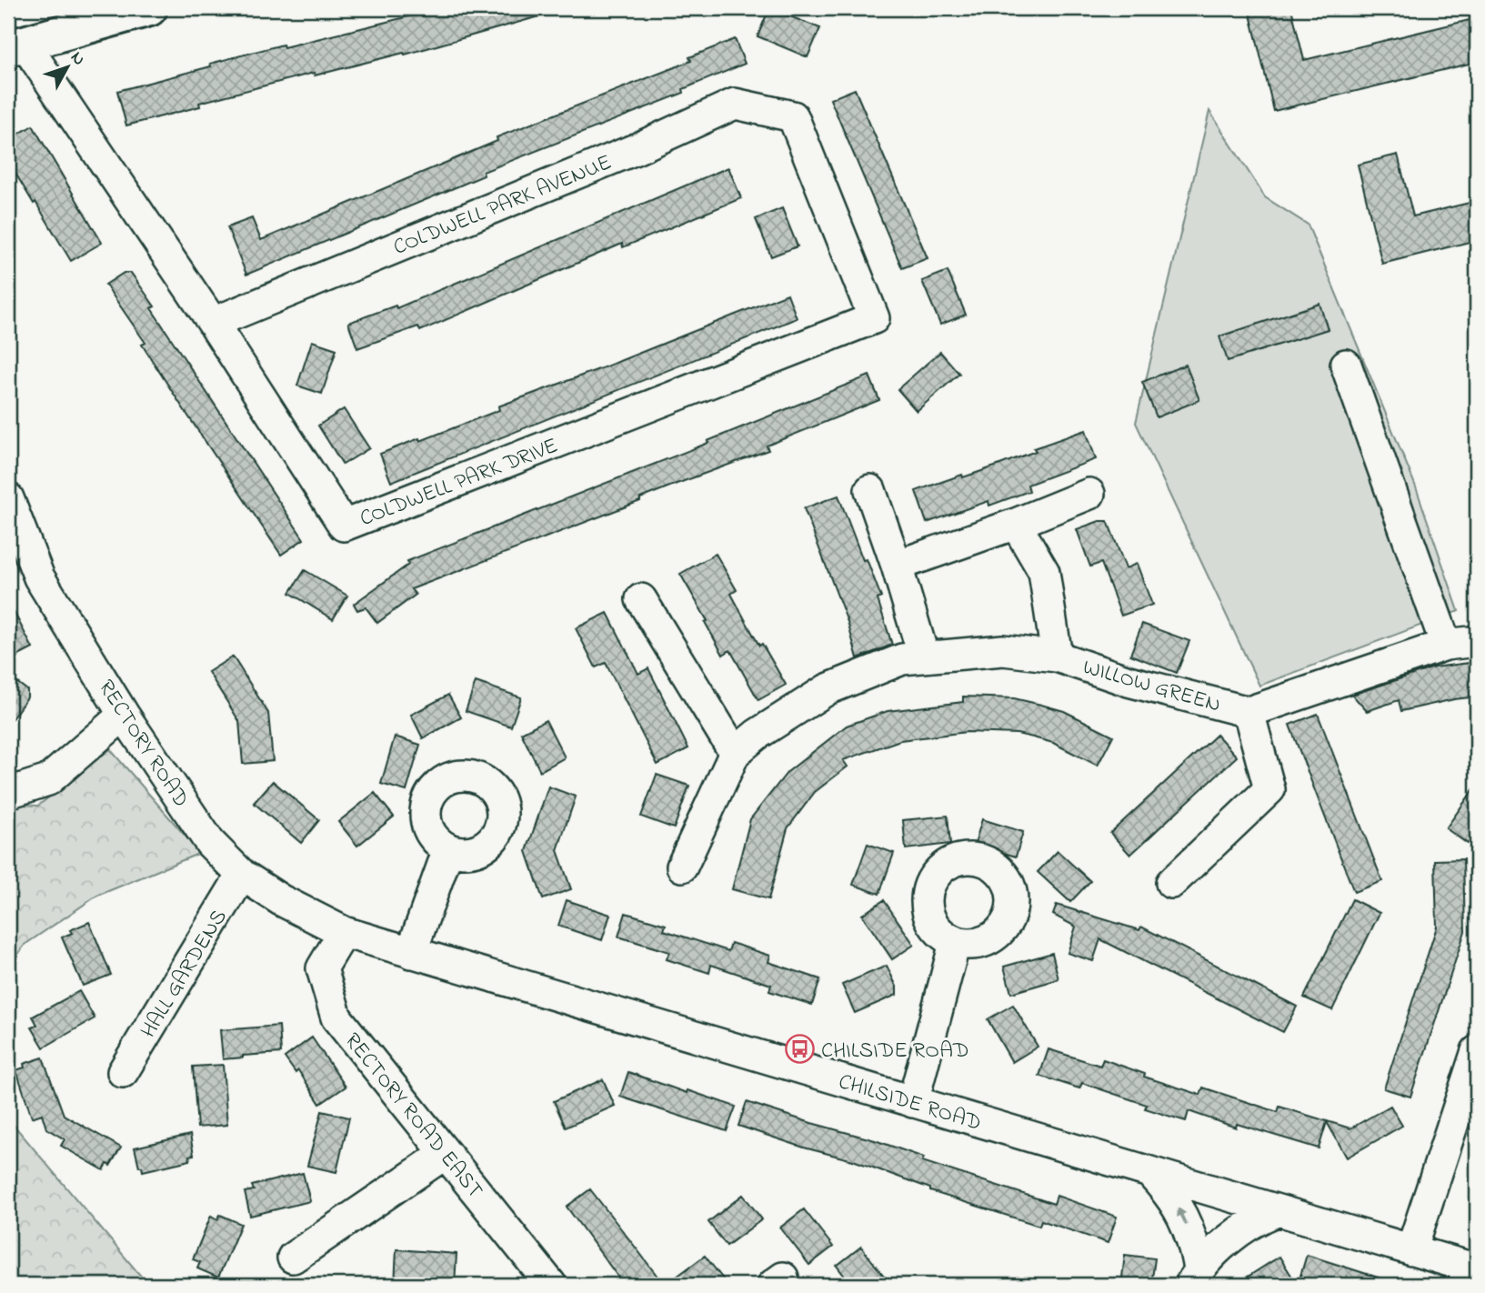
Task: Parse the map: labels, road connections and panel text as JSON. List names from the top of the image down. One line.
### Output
{"streets":{"street":["COLDWELL PARK AVENUE","COLDWELL PARK DRIVE","WILLOW GREEN","RECTORY ROAD","HALL GARDENS","CHILSIDE ROAD","RECTORY ROAD EAST"]},"crossings":[["COLDWELL PARK AVENUE","COLDWELL PARK DRIVE"],["RECTORY ROAD","HALL GARDENS"],["RECTORY ROAD","CHILSIDE ROAD"],["RECTORY ROAD","RECTORY ROAD EAST"],["CHILSIDE ROAD","RECTORY ROAD EAST"]],"places":{"bus stop":["CHILSIDE ROAD"]},"north":"top right"}
